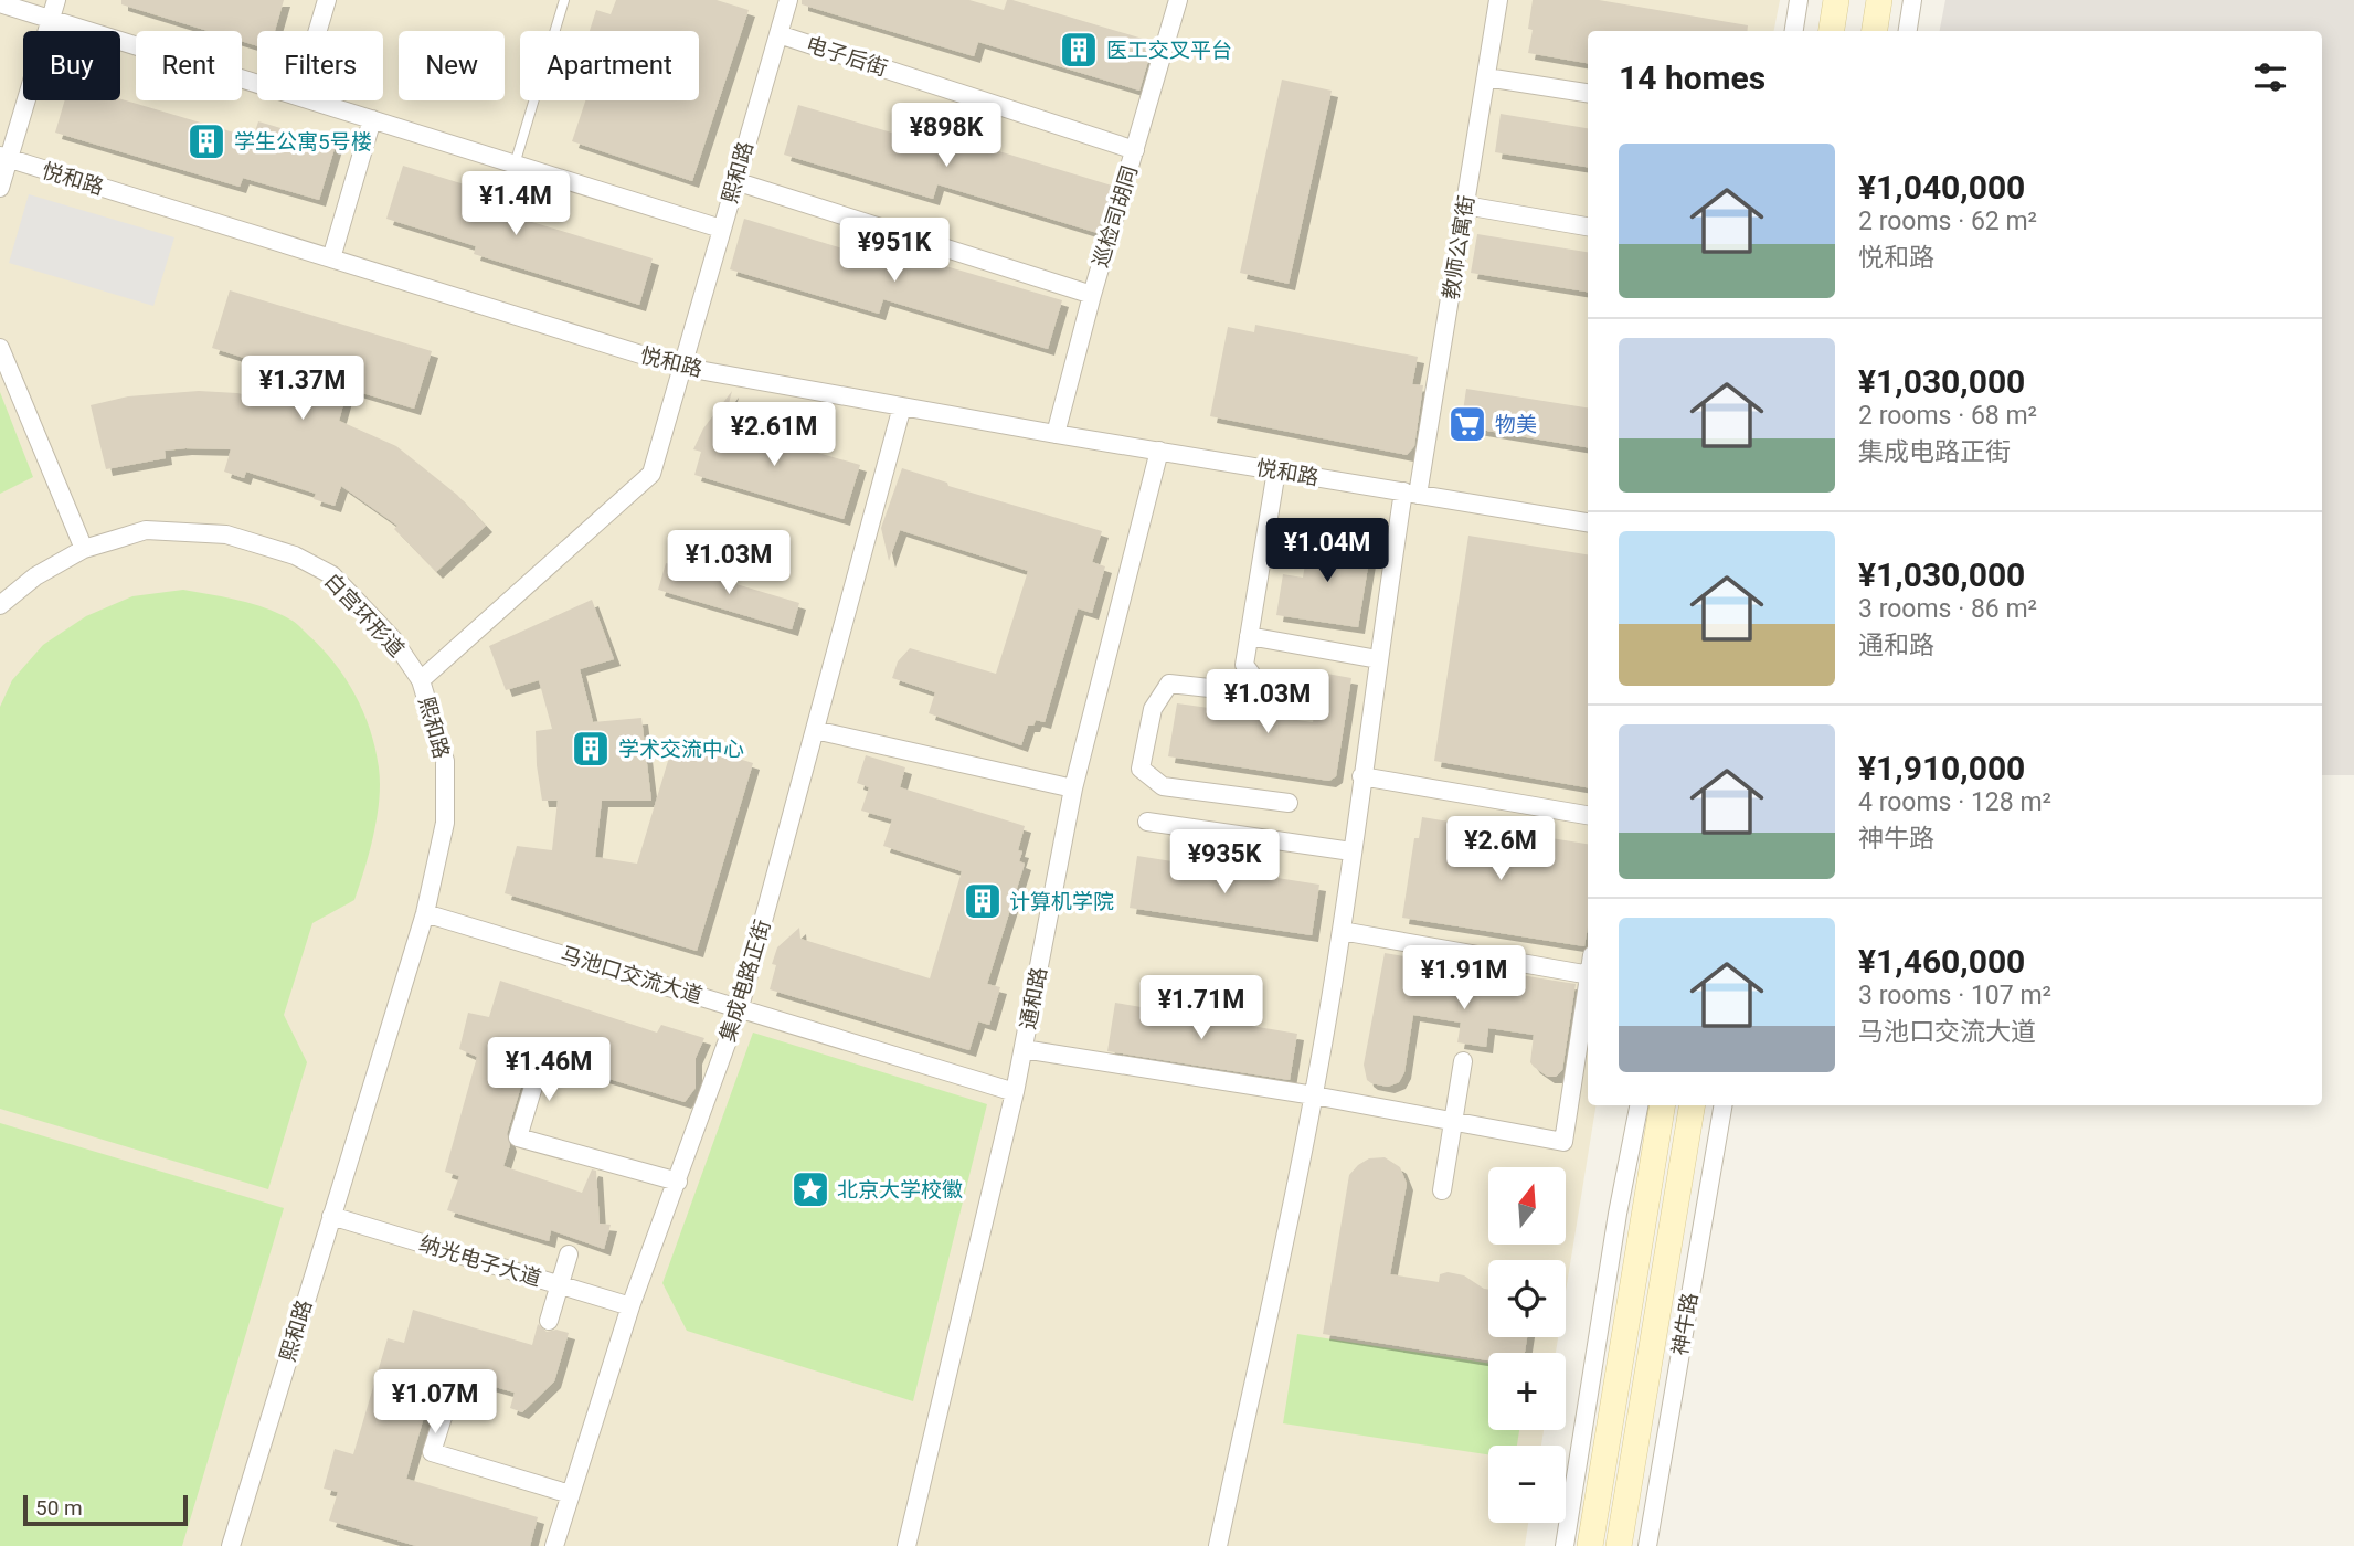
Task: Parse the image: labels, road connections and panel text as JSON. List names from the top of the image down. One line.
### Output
{"streets":{"main road":["神牛路"],"street":["电子后街","熙和路","悦和路","巡检司胡同","教师公寓街","白宫环形道","马池口交流大道","集成电路正街","通和路","纳光电子大道"]},"crossings":[["电子后街","熙和路"],["电子后街","巡检司胡同"],["熙和路","悦和路"],["熙和路","白宫环形道"],["熙和路","马池口交流大道"],["熙和路","纳光电子大道"],["悦和路","巡检司胡同"],["悦和路","教师公寓街"],["悦和路","集成电路正街"],["悦和路","通和路"],["马池口交流大道","集成电路正街"],["马池口交流大道","通和路"],["集成电路正街","纳光电子大道"]],"places":{"building":["医工交叉平台","学生公寓5号楼","学术交流中心","计算机学院"],"supermarket":["物美"],"place":["北京大学校徽"]},"scale_bar":"50 m","north":"top","page":{"chip":["Buy","Rent","Filters","New","Apartment"],"heading":"14 homes","price":["¥898K","¥1.4M","¥951K","¥1.37M","¥2.61M","¥1.04M","¥1.03M","¥1.03M","¥2.6M","¥935K","¥1.91M","¥1.71M","¥1.46M","¥1.07M"],"list":[{"name":"¥1,040,000","note":"2 rooms · 62 m² · 悦和路"},{"name":"¥1,030,000","note":"2 rooms · 68 m² · 集成电路正街"},{"name":"¥1,030,000","note":"3 rooms · 86 m² · 通和路"},{"name":"¥1,910,000","note":"4 rooms · 128 m² · 神牛路"},{"name":"¥1,460,000","note":"3 rooms · 107 m² · 马池口交流大道"}],"map_buttons":["+","−"],"scale":"50 m"}}
